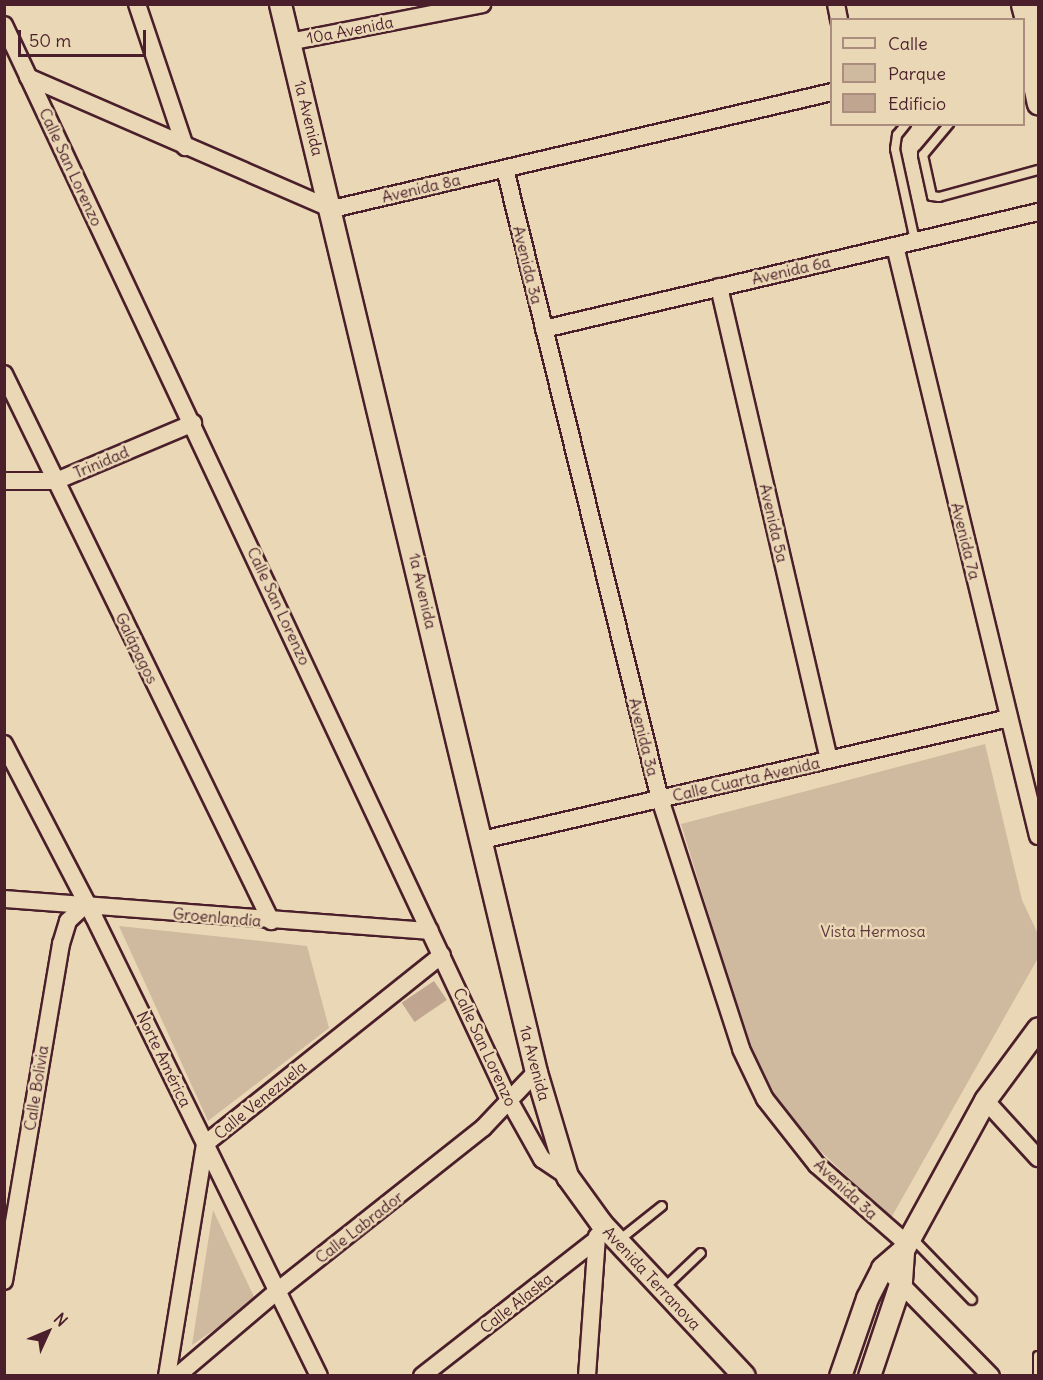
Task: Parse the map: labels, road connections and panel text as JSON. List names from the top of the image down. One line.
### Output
{"streets":{"street":["10a Avenida","1a Avenida","Calle San Lorenzo","Avenida 8a","Avenida 3a","Avenida 6a","Trinidad","Avenida 5a","Avenida 7a","Galápagos","Calle Cuarta Avenida","Groenlandia","Norte América","Calle Bolivia","Calle Venezuela","Calle Labrador","Avenida Terranova","Calle Alaska"]},"crossings":[["10a Avenida","1a Avenida"],["1a Avenida","Calle San Lorenzo"],["1a Avenida","Avenida 8a"],["1a Avenida","Calle Cuarta Avenida"],["1a Avenida","Calle Labrador"],["1a Avenida","Avenida Terranova"],["Calle San Lorenzo","Trinidad"],["Calle San Lorenzo","Groenlandia"],["Calle San Lorenzo","Calle Venezuela"],["Calle San Lorenzo","Calle Labrador"],["Calle San Lorenzo","Avenida Terranova"],["Avenida 8a","Avenida 3a"],["Avenida 3a","Avenida 6a"],["Avenida 3a","Calle Cuarta Avenida"],["Avenida 6a","Avenida 5a"],["Avenida 6a","Avenida 7a"],["Trinidad","Galápagos"],["Avenida 5a","Calle Cuarta Avenida"],["Avenida 7a","Calle Cuarta Avenida"],["Galápagos","Groenlandia"],["Groenlandia","Norte América"],["Groenlandia","Calle Bolivia"],["Norte América","Calle Bolivia"],["Norte América","Calle Venezuela"],["Norte América","Calle Labrador"],["Avenida Terranova","Calle Alaska"]],"parks":["Vista Hermosa"],"legend":["Calle","Parque","Edificio"],"scale_bar":"50 m","north":"top right"}
